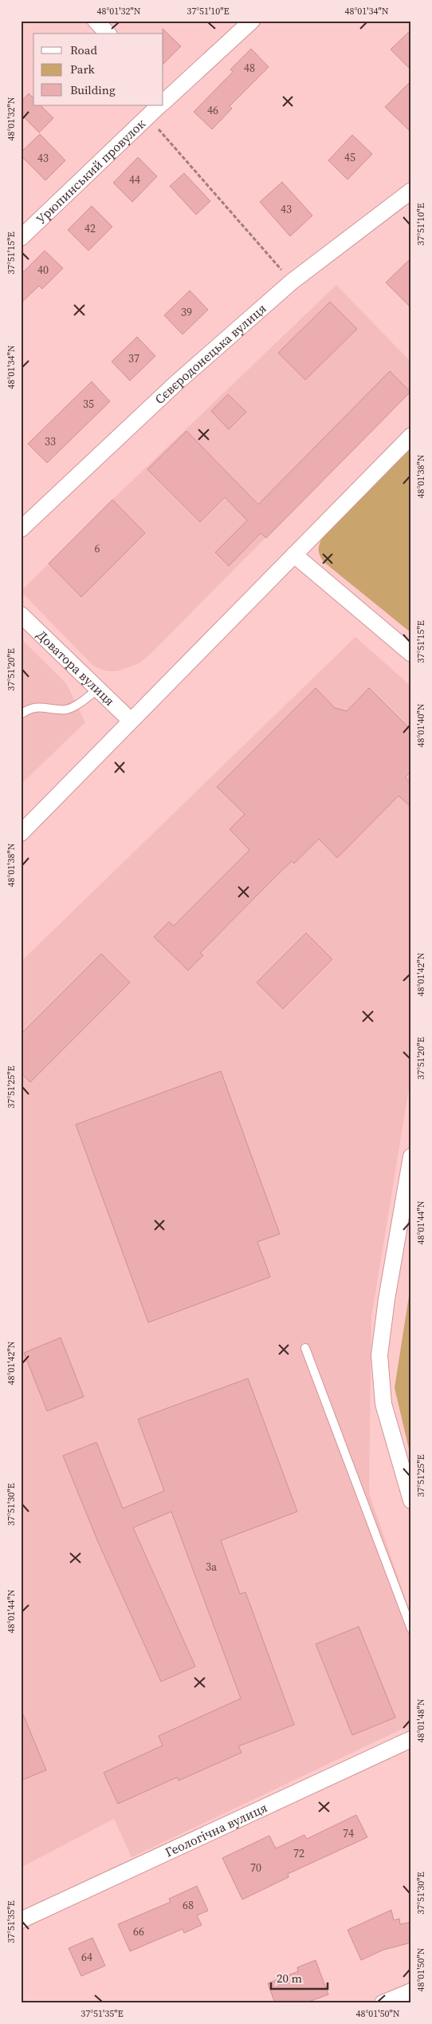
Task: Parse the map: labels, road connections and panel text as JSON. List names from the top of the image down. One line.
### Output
{"streets":{"street":["Урюпинський провулок","Сєвєродонецька вулиця","Доватора вулиця","Геологічна вулиця"]},"house_numbers":["48","46","45","43","44","43","42","40","39","37","35","33","6","3а","74","72","70","68","66","64"],"legend":["Road","Park","Building"],"scale_bar":"20 m","coordinates":["48°01'32\"N","37°51'10\"E","48°01'34\"N","37°51'15\"E","48°01'38\"N","37°51'20\"E","48°01'40\"N","48°01'42\"N","37°51'25\"E","48°01'44\"N","37°51'30\"E","48°01'48\"N","37°51'35\"E","48°01'50\"N"]}
